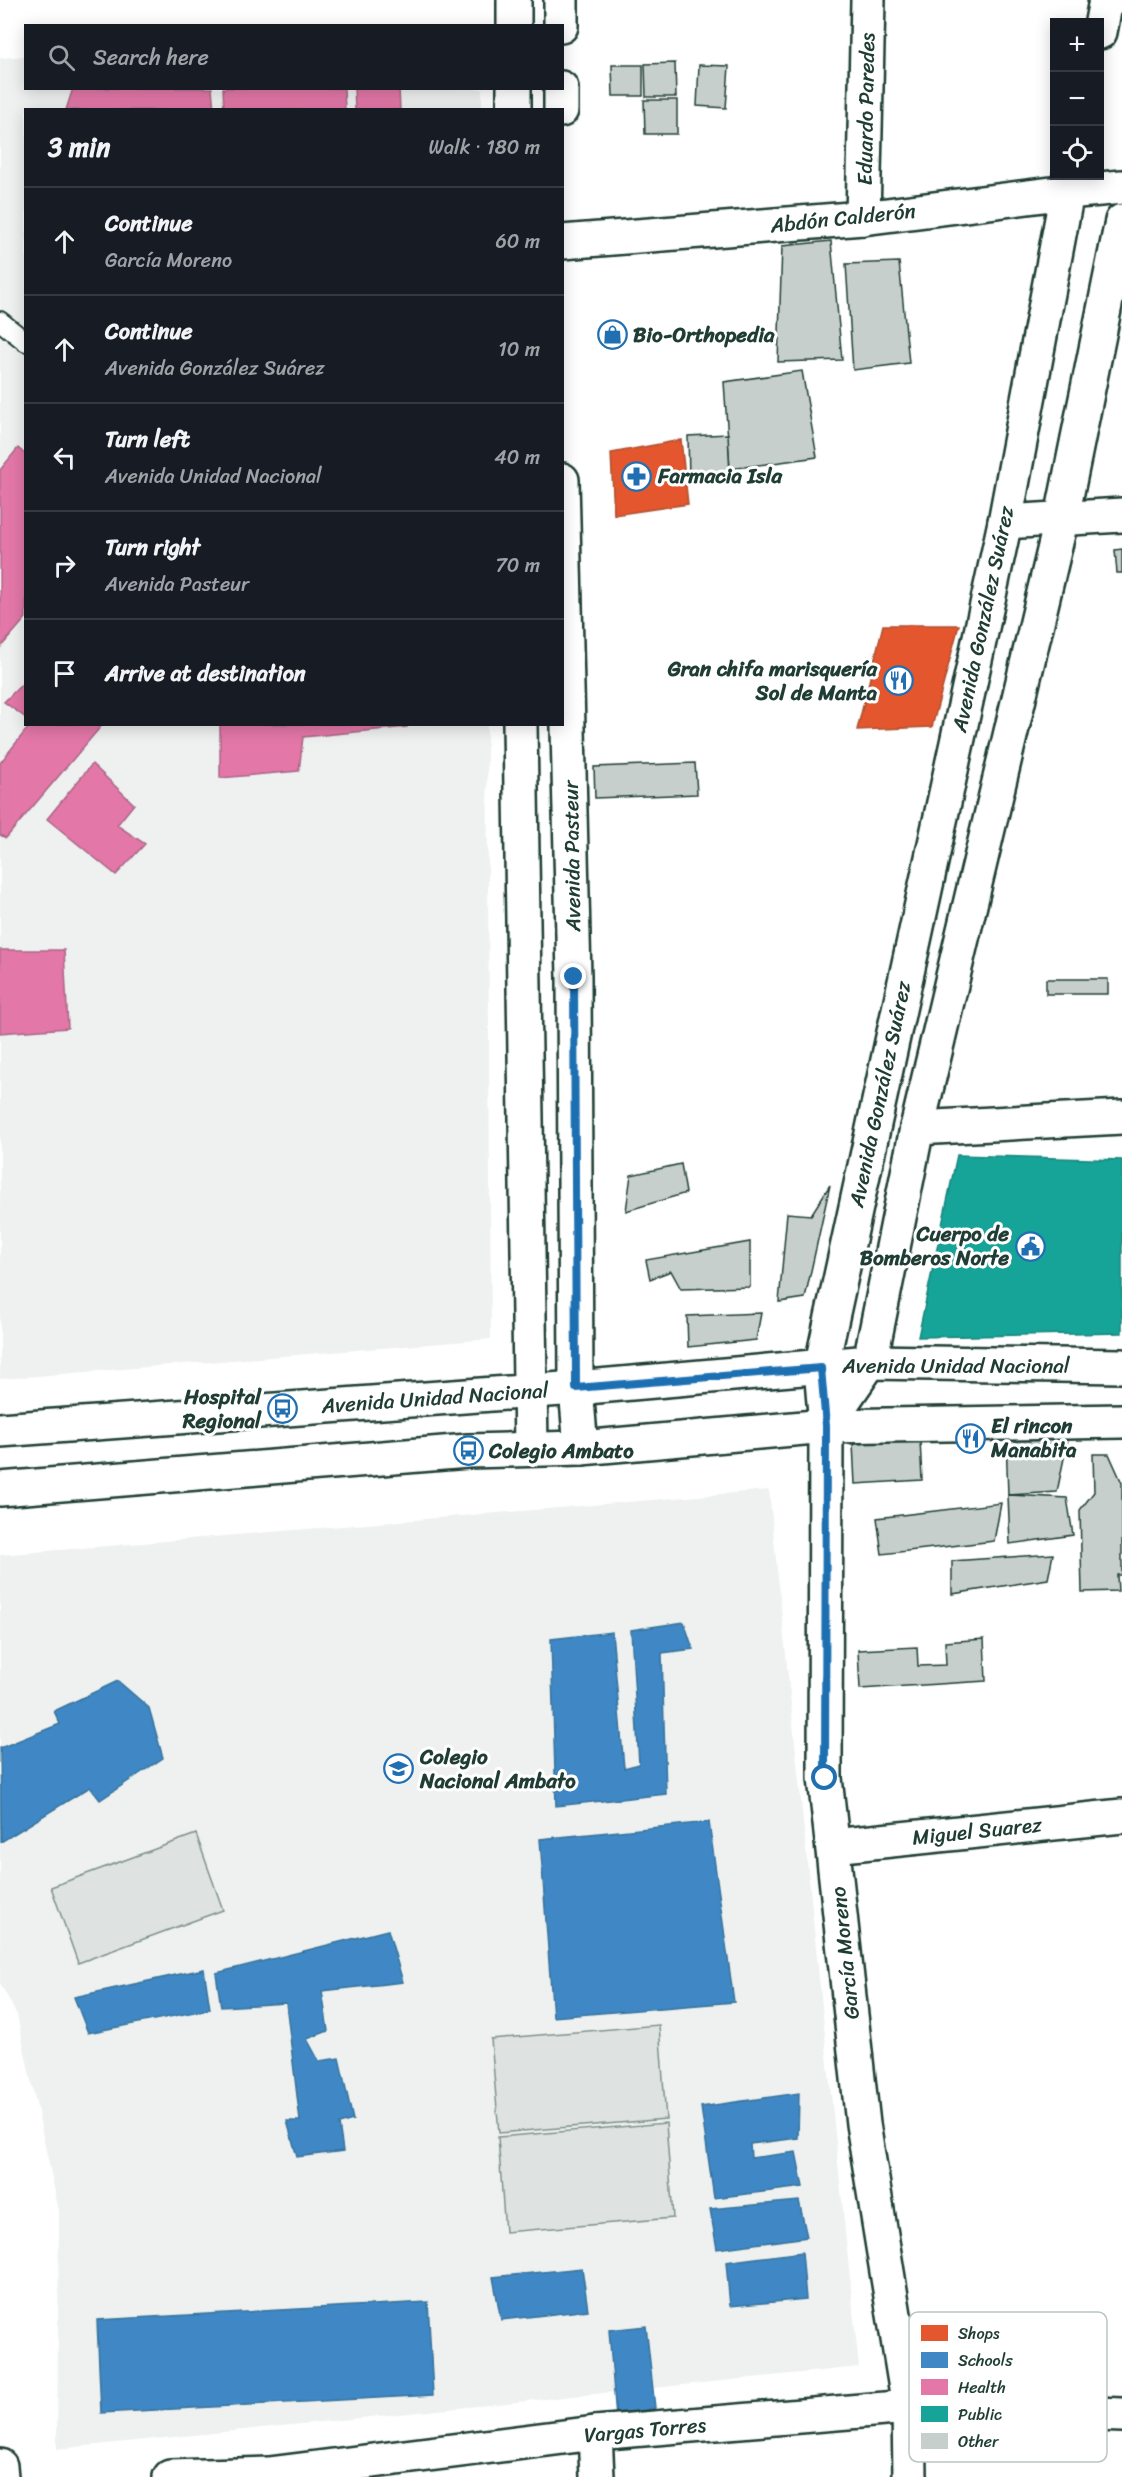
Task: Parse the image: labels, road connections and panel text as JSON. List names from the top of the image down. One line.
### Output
{"streets":{"street":["Eduardo Paredes","Abdón Calderón","Avenida González Suárez","Avenida Pasteur","Avenida Unidad Nacional","Miguel Suarez","García Moreno","Vargas Torres"]},"crossings":[["Eduardo Paredes","Abdón Calderón"],["Abdón Calderón","Avenida González Suárez"],["Avenida González Suárez","Avenida Unidad Nacional"],["Avenida González Suárez","García Moreno"],["Avenida Pasteur","Avenida Unidad Nacional"],["Miguel Suarez","García Moreno"],["García Moreno","Vargas Torres"]],"places":{"shop":["Bio-Orthopedia"],"pharmacy":["Farmacia Isla"],"restaurant":["Gran chifa marisquería Sol de Manta","El rincon Manabita"],"public building":["Cuerpo de Bomberos Norte"],"bus stop":["Hospital Regional","Colegio Ambato"],"school or university":["Colegio Nacional Ambato"]},"legend":["Shops","Schools","Health","Public","Other"],"page":{"map_buttons":["+","−"],"search":"Search here","heading":["3 min","Walk · 180 m"],"list":[["Continue","García Moreno","60 m"],["Continue","Avenida González Suárez","10 m"],["Turn left","Avenida Unidad Nacional","40 m"],["Turn right","Avenida Pasteur","70 m"],"Arrive at destination"]}}
